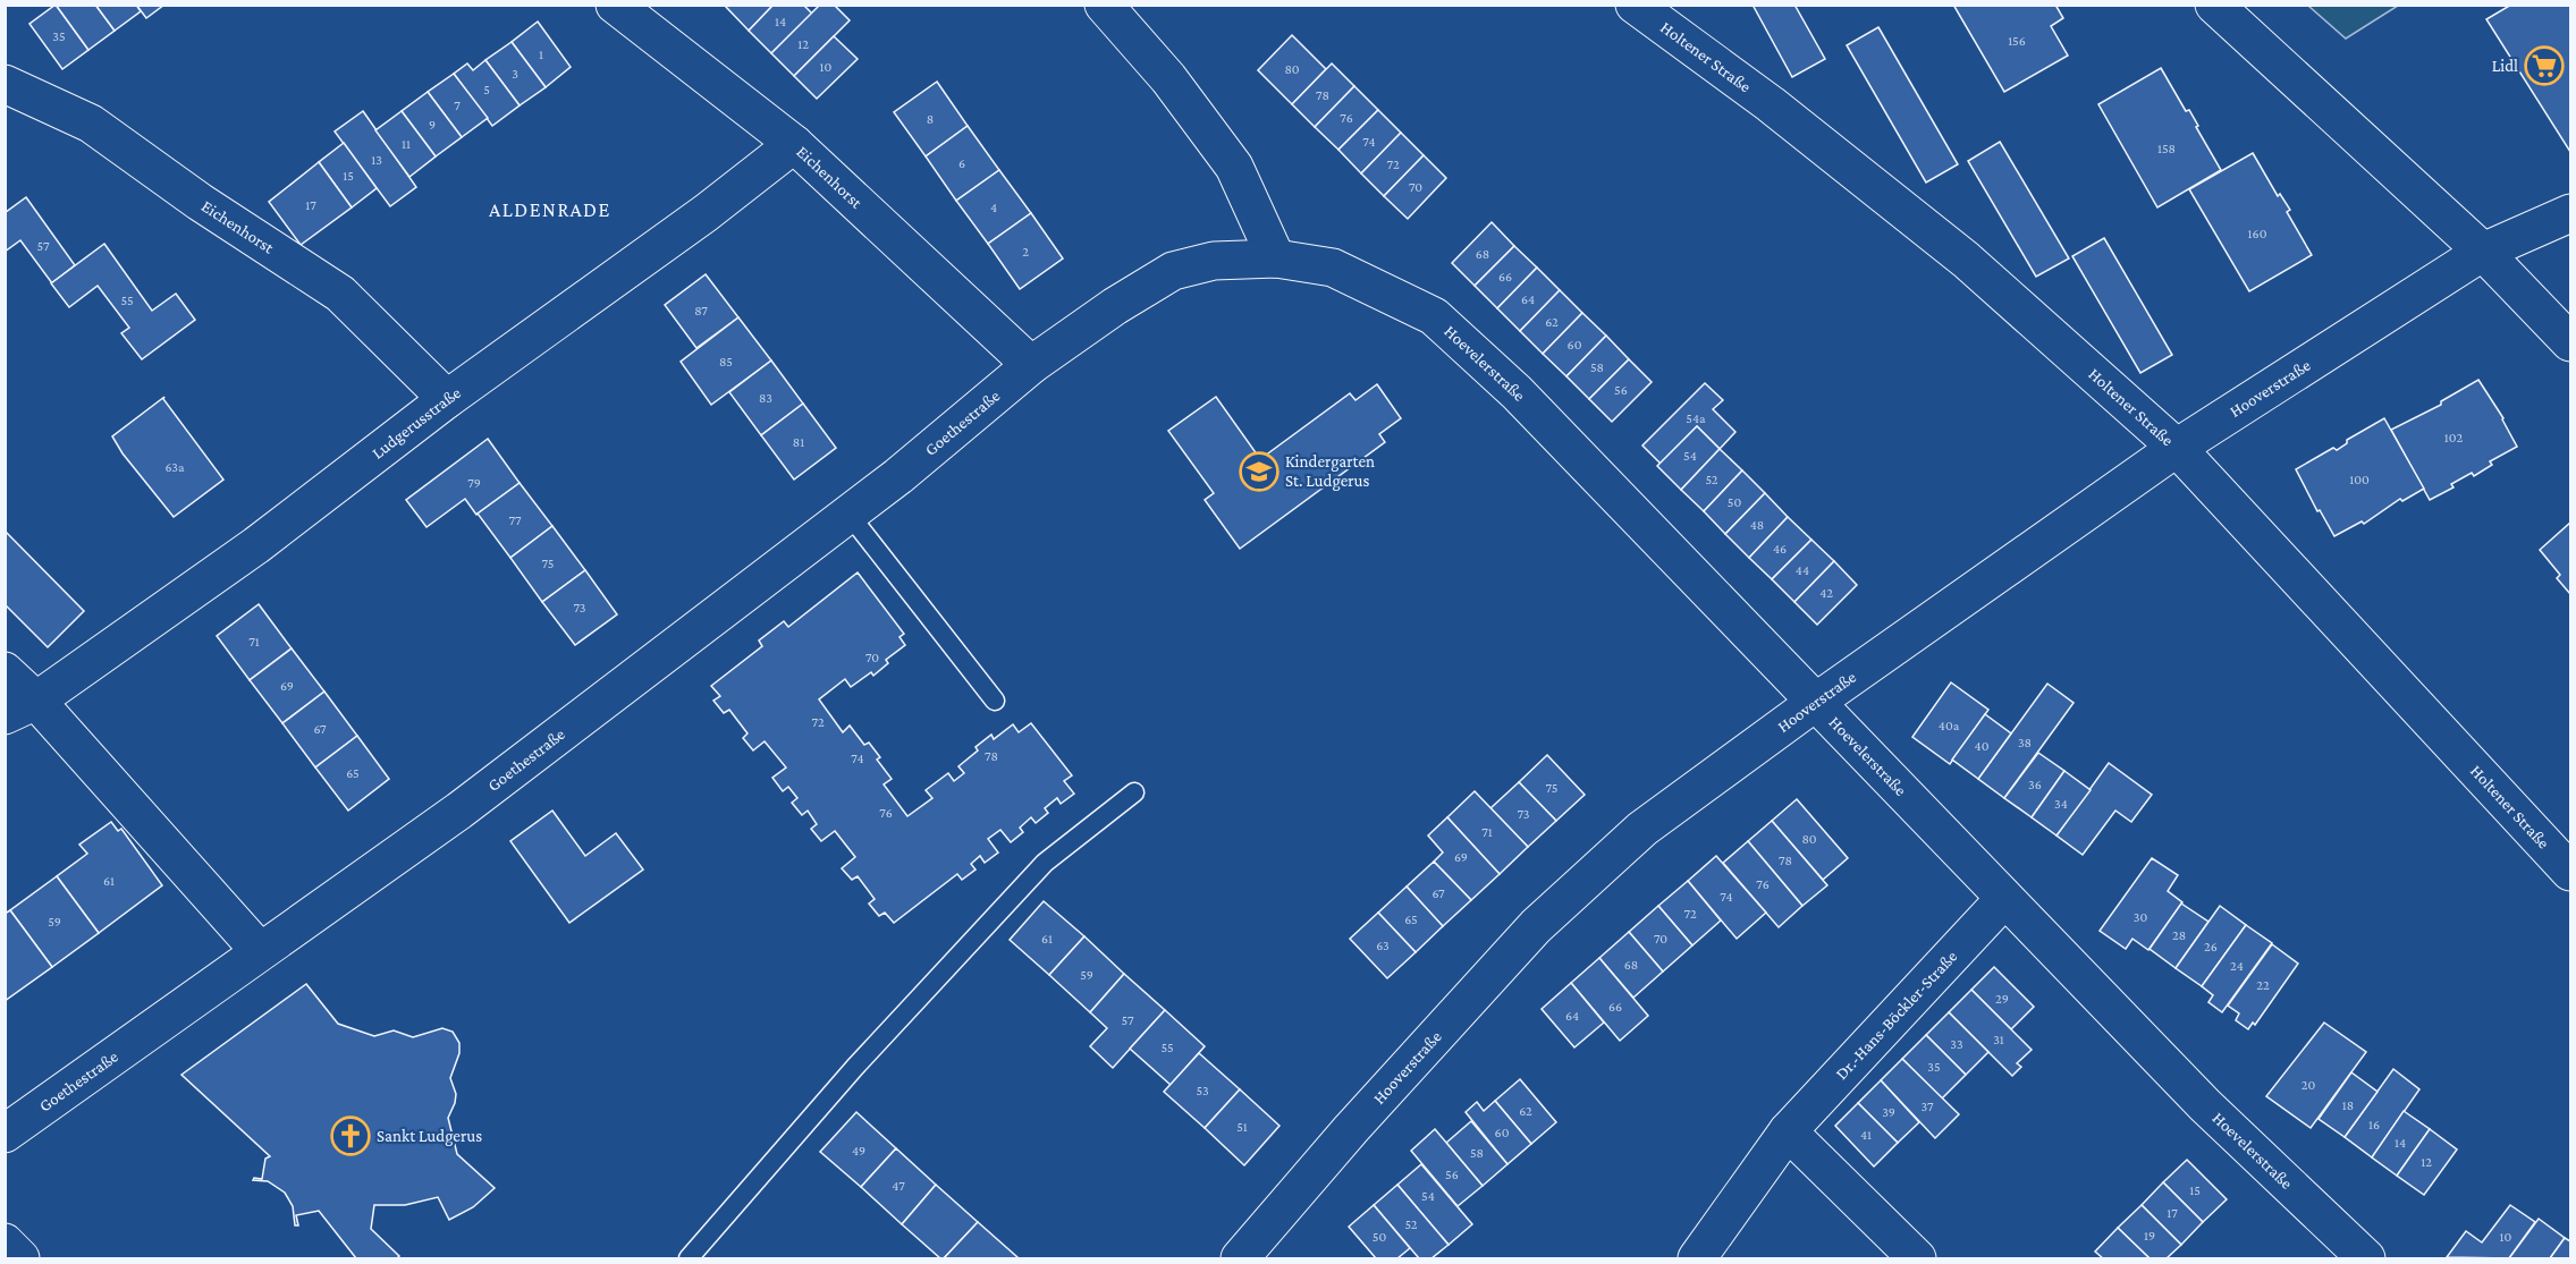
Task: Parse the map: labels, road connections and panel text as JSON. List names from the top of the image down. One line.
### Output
{"streets":{"street":["Holtener Straße","Eichenhorst","Hoevelerstraße","Hooverstraße","Ludgerusstraße","Goethestraße","Dr.-Hans-Böckler-Straße"]},"crossings":[["Holtener Straße","Hooverstraße"],["Eichenhorst","Hoevelerstraße"],["Eichenhorst","Ludgerusstraße"],["Eichenhorst","Goethestraße"],["Hoevelerstraße","Hooverstraße"],["Hoevelerstraße","Goethestraße"],["Hoevelerstraße","Dr.-Hans-Böckler-Straße"]],"districts":["ALDENRADE"],"places":{"supermarket":["Lidl"],"school or university":["Kindergarten St. Ludgerus"],"church":["Sankt Ludgerus"]},"house_numbers":["14","35","156","12","1","10","80","3","5","78","7","76","8","9","74","11","158","13","6","72","15","70","17","4","160","57","2","68","66","64","55","87","62","60","85","58","56","83","54a","102","81","54","63a","52","100","79","50","77","48","46","75","44","42","73","71","70","69","72","40a","67","38","40","78","74","65","36","75","34","76","73","71","80","69","78","61","76","67","74","72","30","65","59","28","61","70","63","26","68","24","59","22","29","66","64","57","31","33","55","35","20","53","18","37","62","39","16","51","60","41","14","49","58","12","56","47","15","54","17","52","19","50","10"]}
